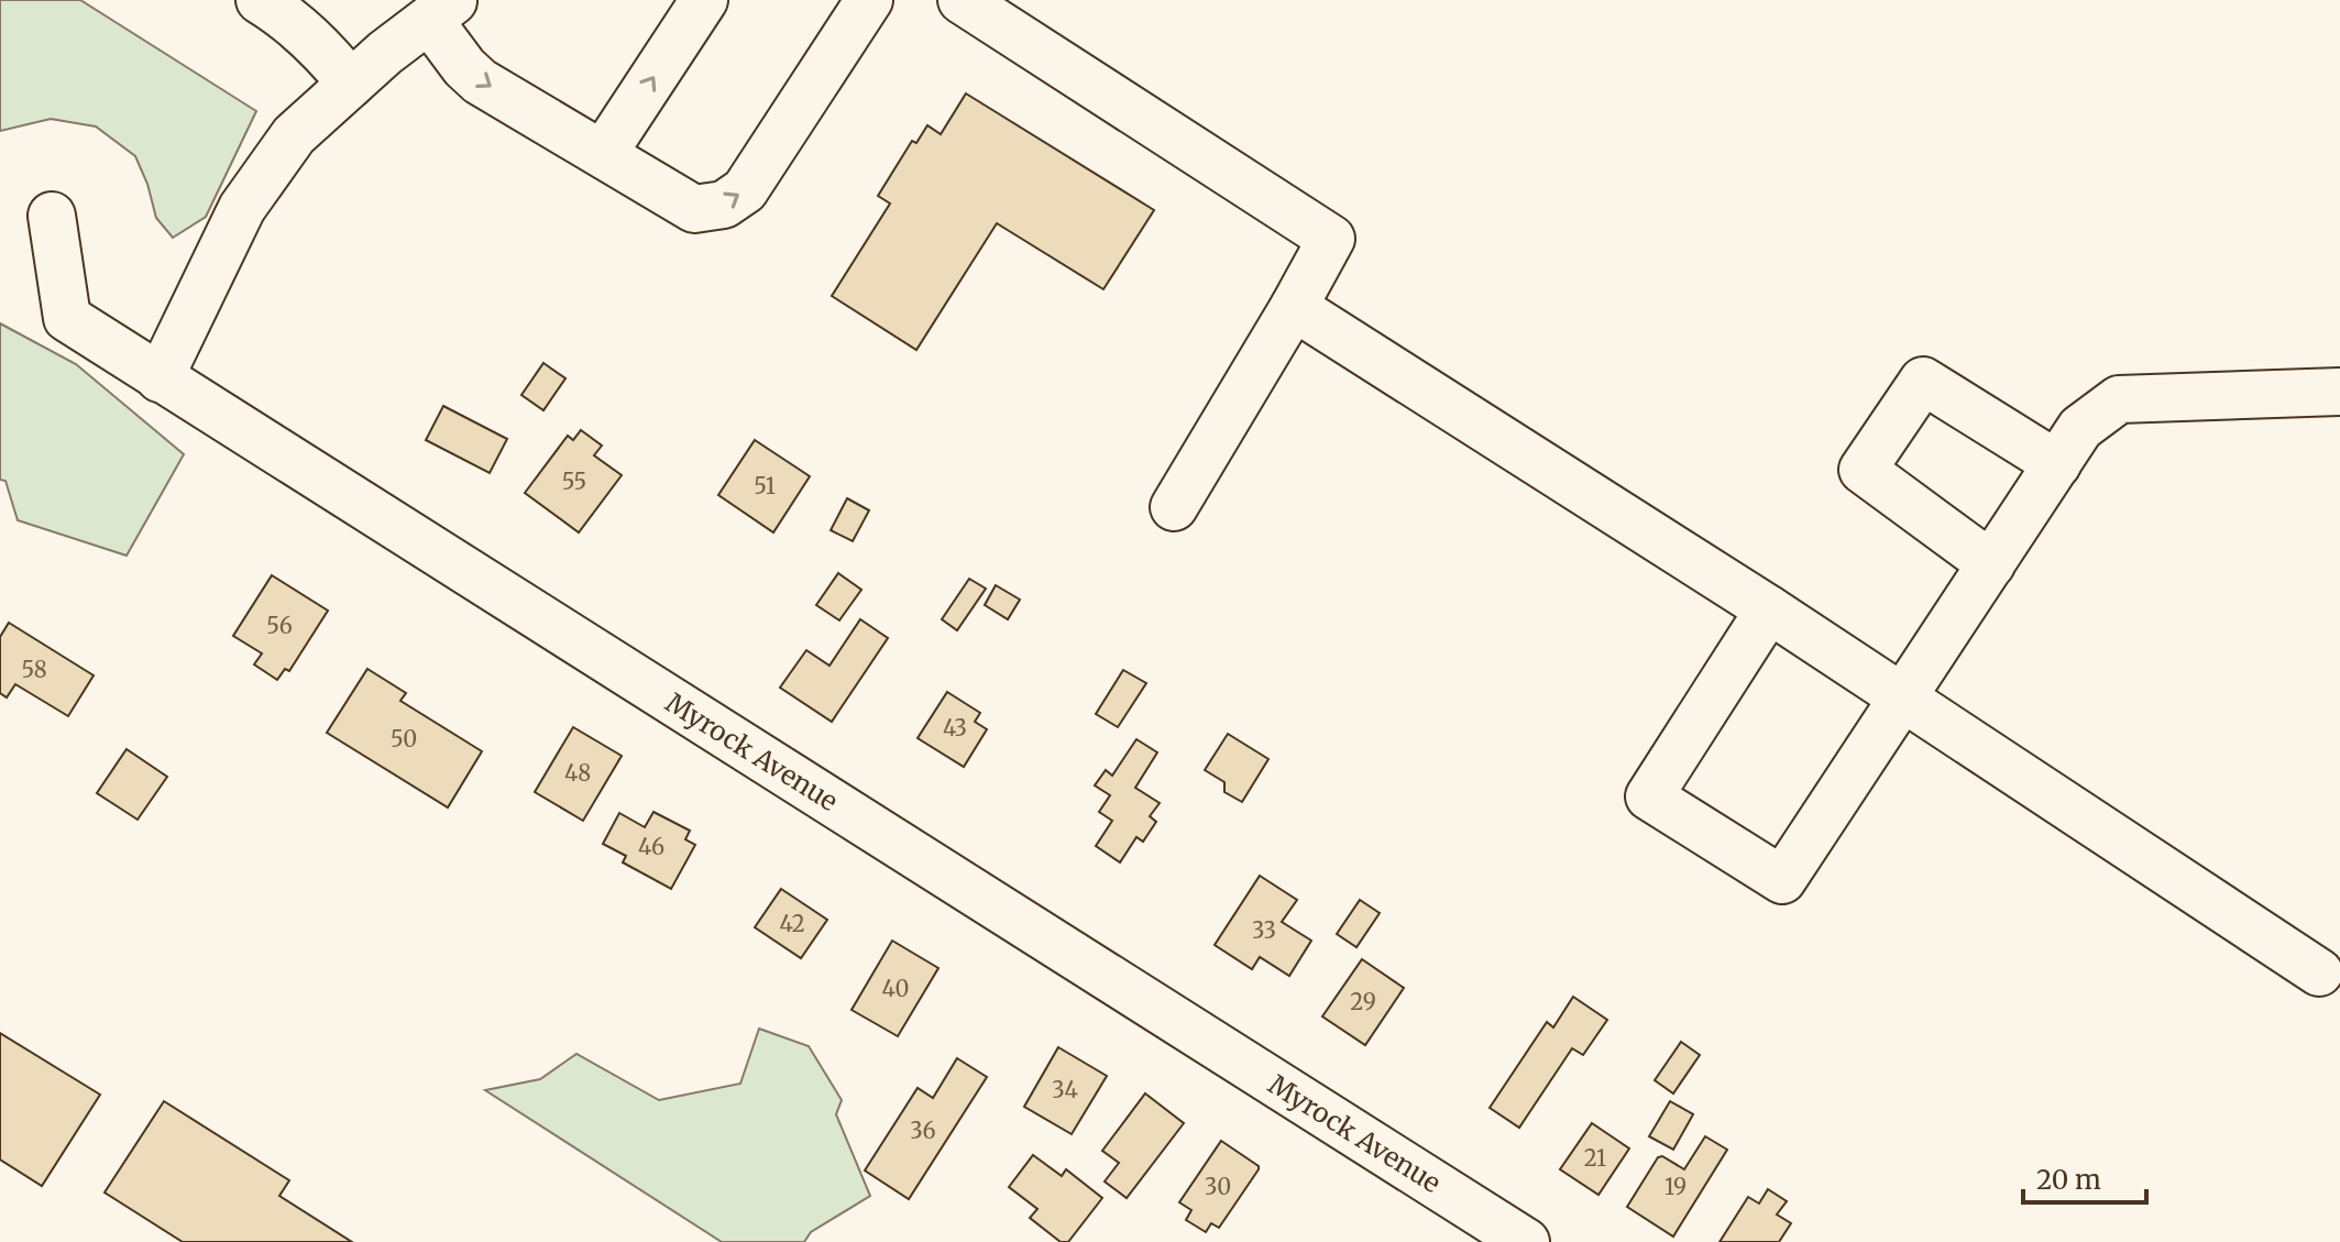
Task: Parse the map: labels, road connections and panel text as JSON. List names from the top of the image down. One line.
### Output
{"streets":{"street":["Myrock Avenue"]},"house_numbers":["55","51","56","58","43","50","48","46","42","33","40","29","34","36","21","30","19"],"scale_bar":"20 m"}
